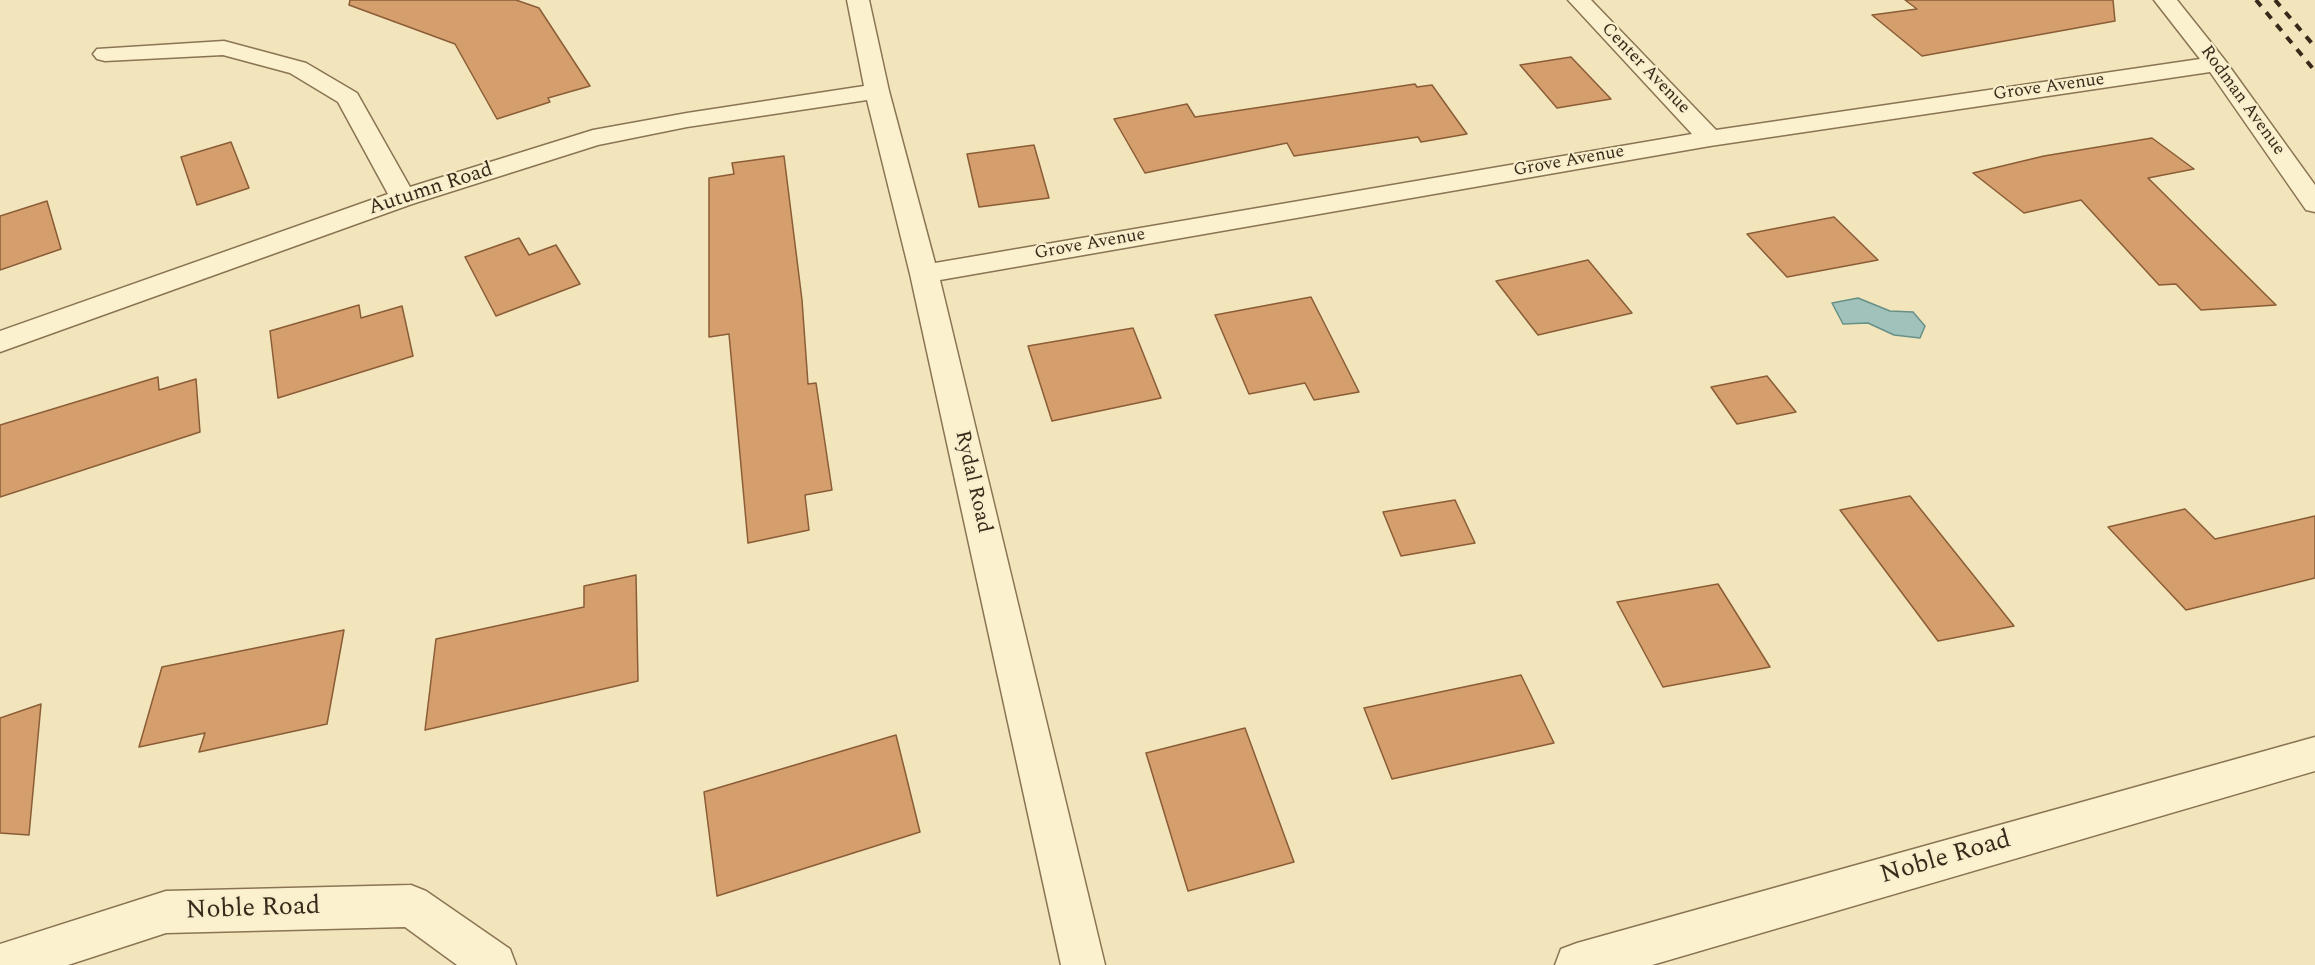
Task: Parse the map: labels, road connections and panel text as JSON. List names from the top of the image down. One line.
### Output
{"streets":{"street":["Center Avenue","Grove Avenue","Rodman Avenue","Autumn Road","Rydal Road","Noble Road"]},"crossings":[["Center Avenue","Grove Avenue"],["Grove Avenue","Rodman Avenue"],["Grove Avenue","Rydal Road"],["Autumn Road","Rydal Road"]]}
